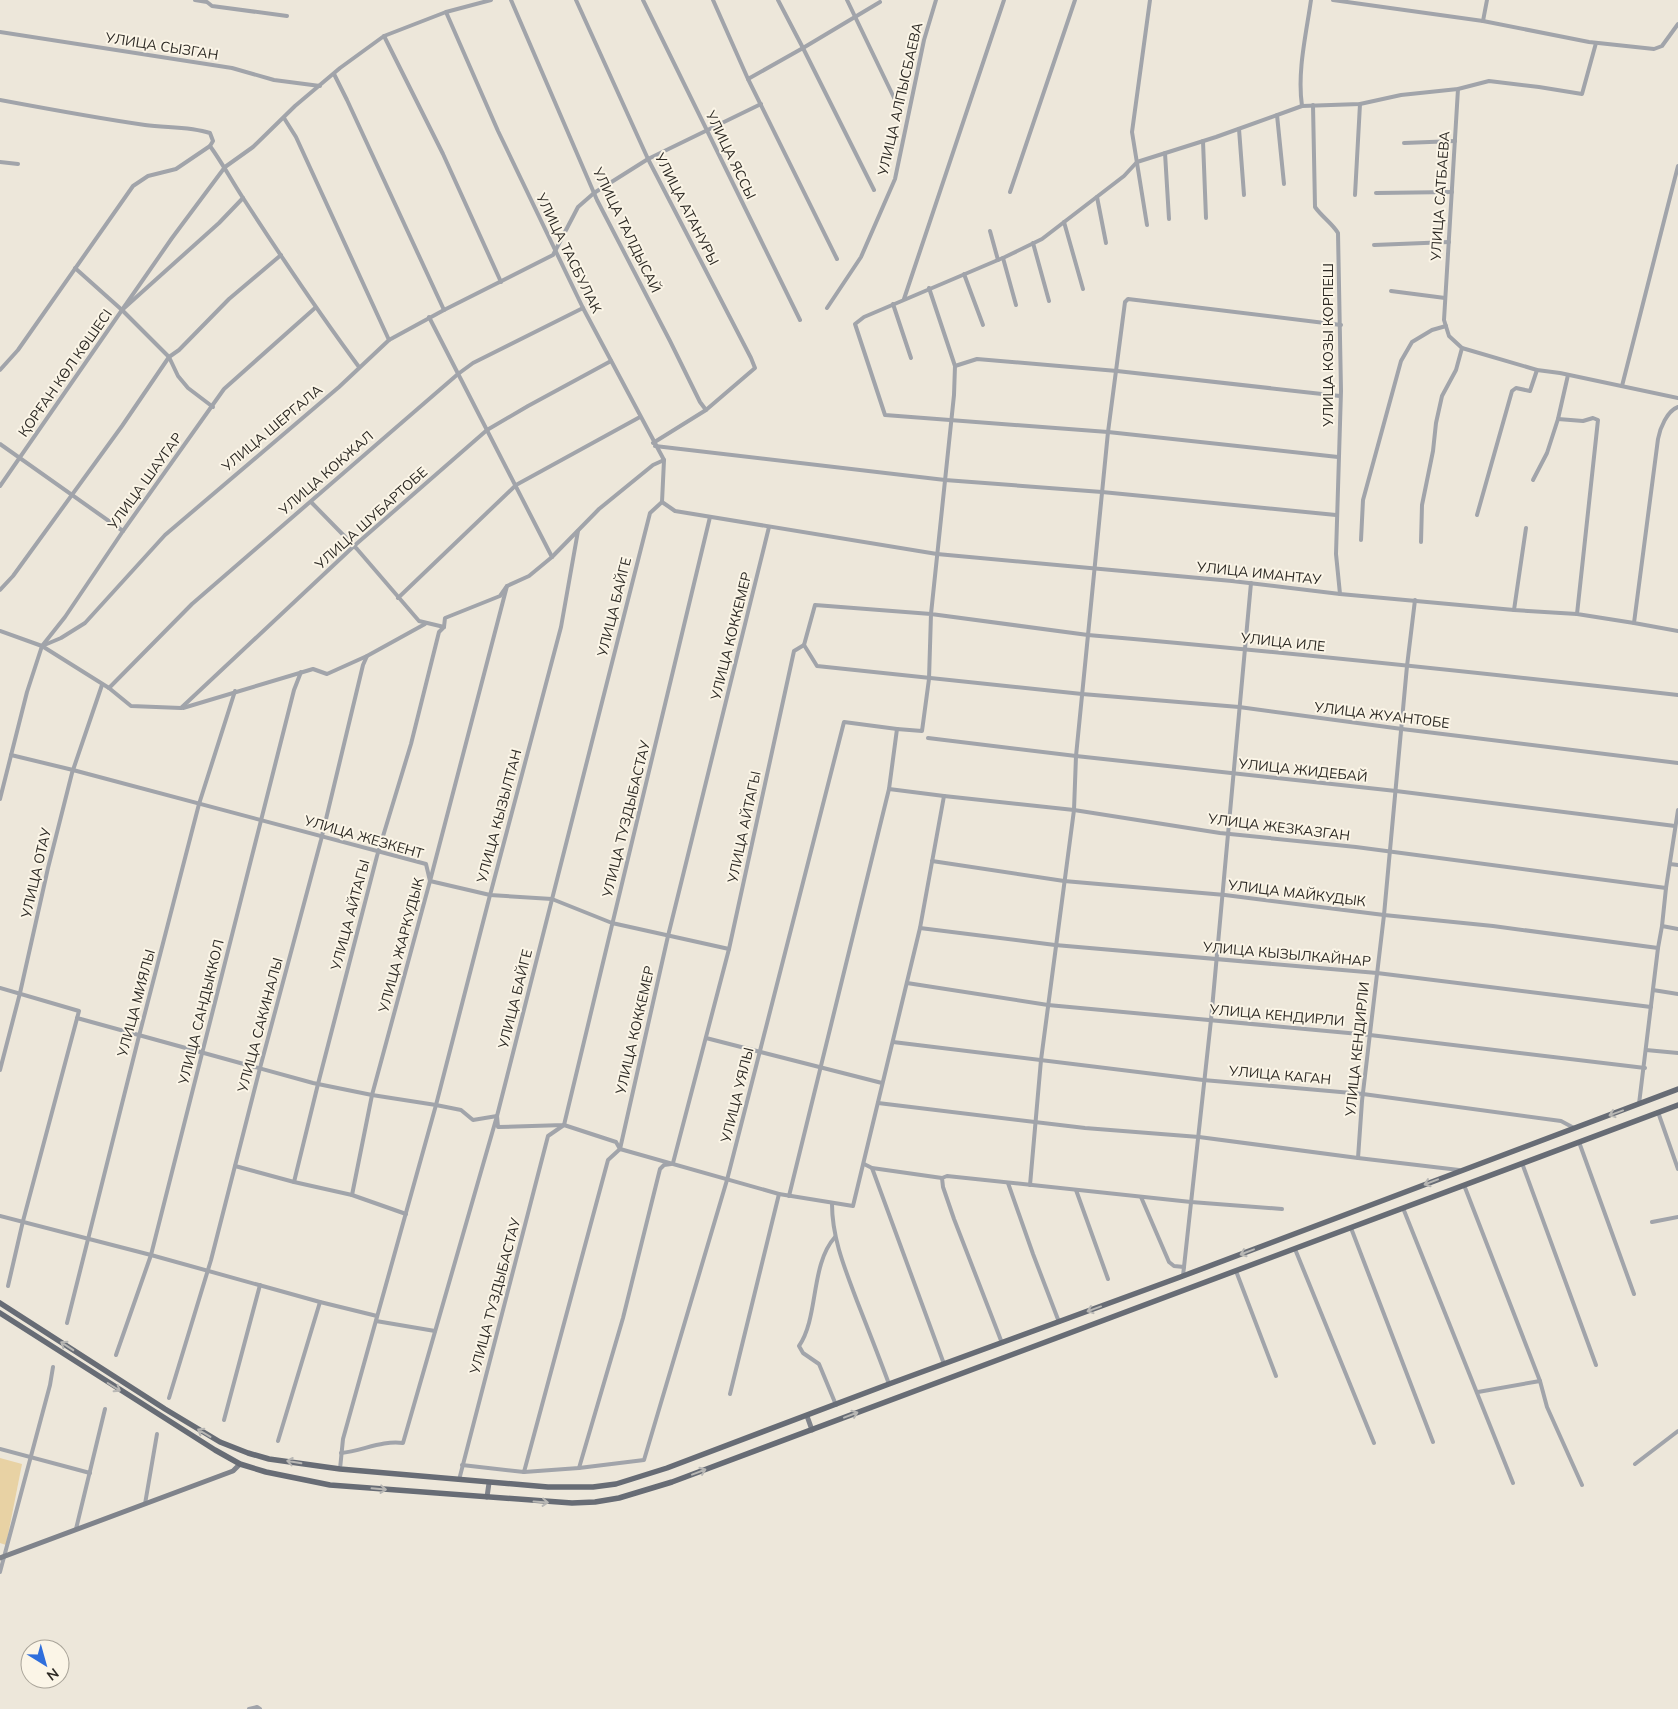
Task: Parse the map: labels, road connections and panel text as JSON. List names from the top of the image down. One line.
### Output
{"streets":{"street":["УЛИЦА СЫЗГАН","УЛИЦА АЛПЫСБАЕВА","УЛИЦА ЯССЫ","УЛИЦА САТБАЕВА","УЛИЦА АТАНУРЫ","УЛИЦА ТАЛДЫСАЙ","УЛИЦА ТАСБУЛАК","УЛИЦА КОЗЫ КОРПЕШ","ҚОРҒАН КӨЛ КӨШЕСІ","УЛИЦА ШЕРГАЛА","УЛИЦА КОКЖАЛ","УЛИЦА ШАУГАР","УЛИЦА ШУБАРТОБЕ","УЛИЦА ИМАНТАУ","УЛИЦА БАЙГЕ","УЛИЦА КОККЕМЕР","УЛИЦА ИЛЕ","УЛИЦА ЖУАНТОБЕ","УЛИЦА ЖИДЕБАЙ","УЛИЦА КЫЗЫЛТАН","УЛИЦА ТУЗДЫБАСТАУ","УЛИЦА АЙТАГЫ","УЛИЦА ЖЕЗКАЗГАН","УЛИЦА ЖЕЗКЕНТ","УЛИЦА ОТАУ","УЛИЦА МАЙКУДЫК","УЛИЦА ЖАРКУДЫК","УЛИЦА КЫЗЫЛКАЙНАР","УЛИЦА МИЯЛЫ","УЛИЦА САНДЫККОЛ","УЛИЦА КЕНДИРЛИ","УЛИЦА САКИНАЛЫ","УЛИЦА КАГАН","УЛИЦА УЯЛЫ"]},"crossings":[["УЛИЦА АТАНУРЫ","УЛИЦА ТАЛДЫСАЙ"],["УЛИЦА ТАСБУЛАК","УЛИЦА ШЕРГАЛА"],["УЛИЦА ТАСБУЛАК","УЛИЦА КОКЖАЛ"],["УЛИЦА ТАСБУЛАК","УЛИЦА ШУБАРТОБЕ"],["УЛИЦА ТАСБУЛАК","УЛИЦА АЙТАГЫ"],["УЛИЦА КОЗЫ КОРПЕШ","УЛИЦА ИМАНТАУ"],["УЛИЦА ШЕРГАЛА","УЛИЦА ШАУГАР"],["УЛИЦА ШАУГАР","УЛИЦА ЖЕЗКЕНТ"],["УЛИЦА ИМАНТАУ","УЛИЦА БАЙГЕ"],["УЛИЦА ИМАНТАУ","УЛИЦА КОККЕМЕР"],["УЛИЦА ИМАНТАУ","УЛИЦА ТУЗДЫБАСТАУ"],["УЛИЦА ИМАНТАУ","УЛИЦА КЕНДИРЛИ"],["УЛИЦА БАЙГЕ","УЛИЦА КЫЗЫЛТАН"],["УЛИЦА ИЛЕ","УЛИЦА АЙТАГЫ"],["УЛИЦА ИЛЕ","УЛИЦА КЕНДИРЛИ"],["УЛИЦА ЖУАНТОБЕ","УЛИЦА КЕНДИРЛИ"],["УЛИЦА ЖИДЕБАЙ","УЛИЦА КЕНДИРЛИ"],["УЛИЦА КЫЗЫЛТАН","УЛИЦА АЙТАГЫ"],["УЛИЦА АЙТАГЫ","УЛИЦА ЖЕЗКЕНТ"],["УЛИЦА АЙТАГЫ","УЛИЦА ЖАРКУДЫК"],["УЛИЦА ЖЕЗКАЗГАН","УЛИЦА КЕНДИРЛИ"],["УЛИЦА ЖЕЗКЕНТ","УЛИЦА ОТАУ"],["УЛИЦА ЖЕЗКЕНТ","УЛИЦА ЖАРКУДЫК"],["УЛИЦА ЖЕЗКЕНТ","УЛИЦА МИЯЛЫ"],["УЛИЦА ЖЕЗКЕНТ","УЛИЦА САНДЫККОЛ"],["УЛИЦА ЖЕЗКЕНТ","УЛИЦА САКИНАЛЫ"],["УЛИЦА МАЙКУДЫК","УЛИЦА КЕНДИРЛИ"],["УЛИЦА КЫЗЫЛКАЙНАР","УЛИЦА КЕНДИРЛИ"],["УЛИЦА КЕНДИРЛИ","УЛИЦА КАГАН"]],"north":"bottom right"}
